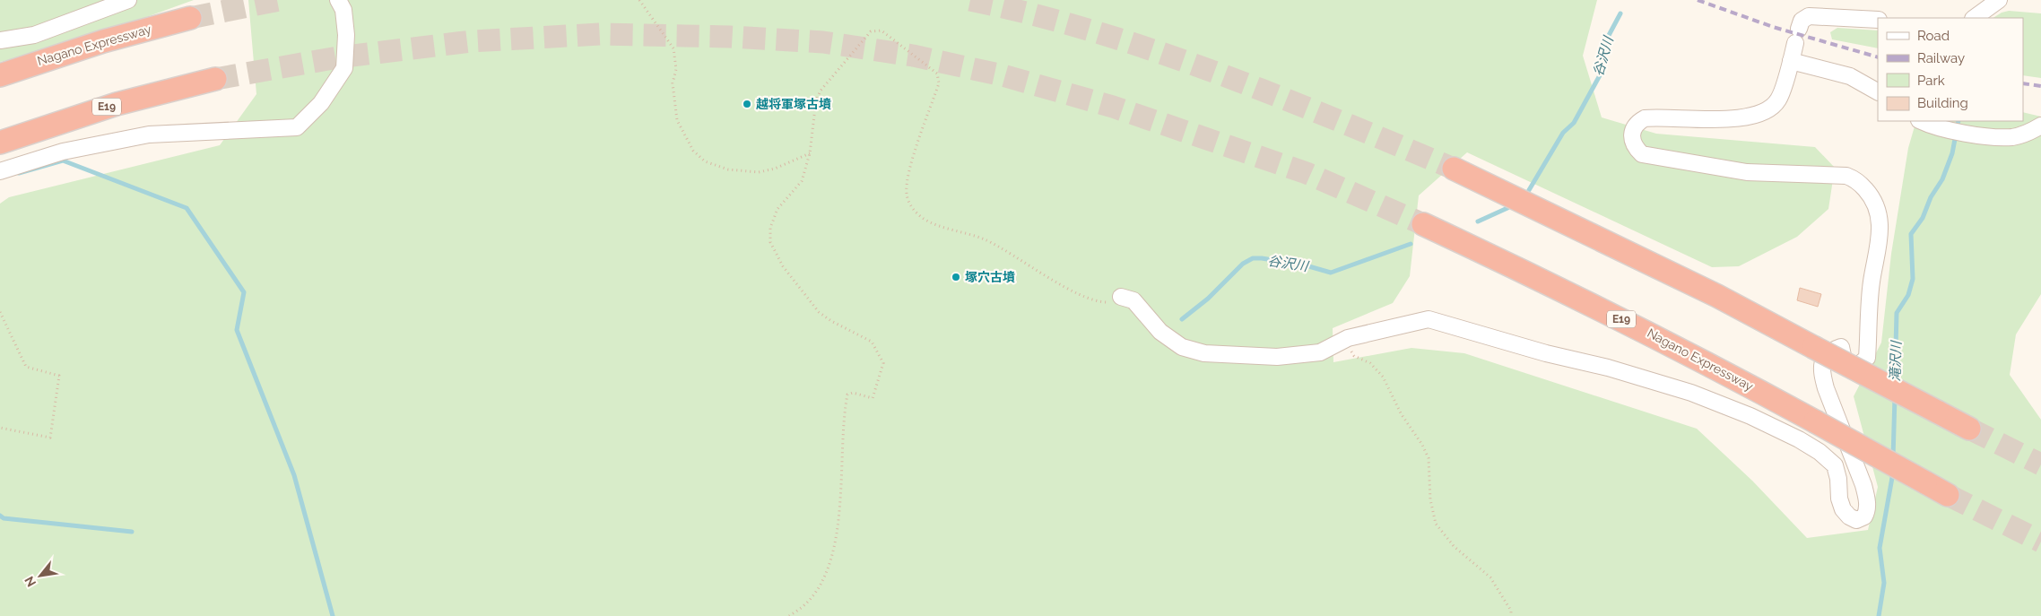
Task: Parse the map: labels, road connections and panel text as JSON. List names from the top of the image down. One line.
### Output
{"streets":{"highway":["Nagano Expressway","E19"]},"water":["谷沢川","滝沢川"],"places":["越将軍塚古墳","塚穴古墳"],"legend":["Road","Railway","Park","Building"],"north":"bottom left"}
